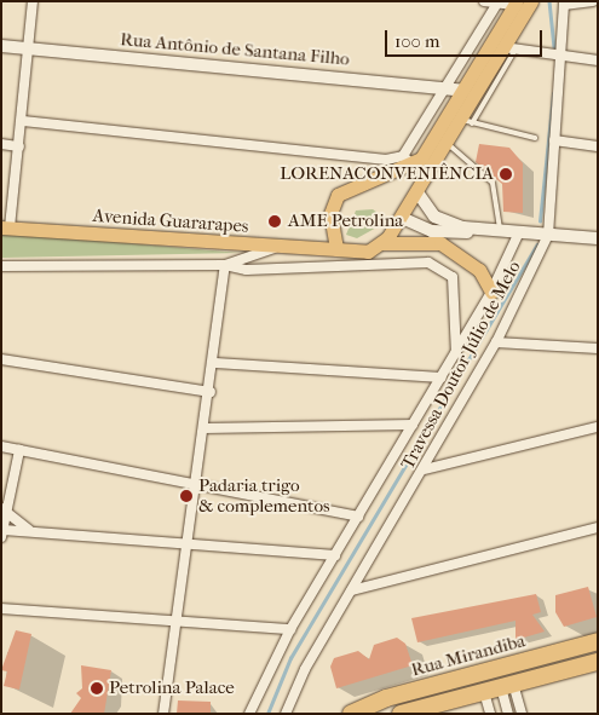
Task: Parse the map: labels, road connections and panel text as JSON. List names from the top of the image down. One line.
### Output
{"streets":{"highway":["Rua Mirandiba"],"main road":["Avenida Guararapes"],"street":["Rua Antônio de Santana Filho","Travessa Doutor Júlio de Melo"]},"places":["LORENACONVENIÊNCIA","AME Petrolina","Padaria trigo & complementos","Petrolina Palace"],"scale_bar":"100 m"}
